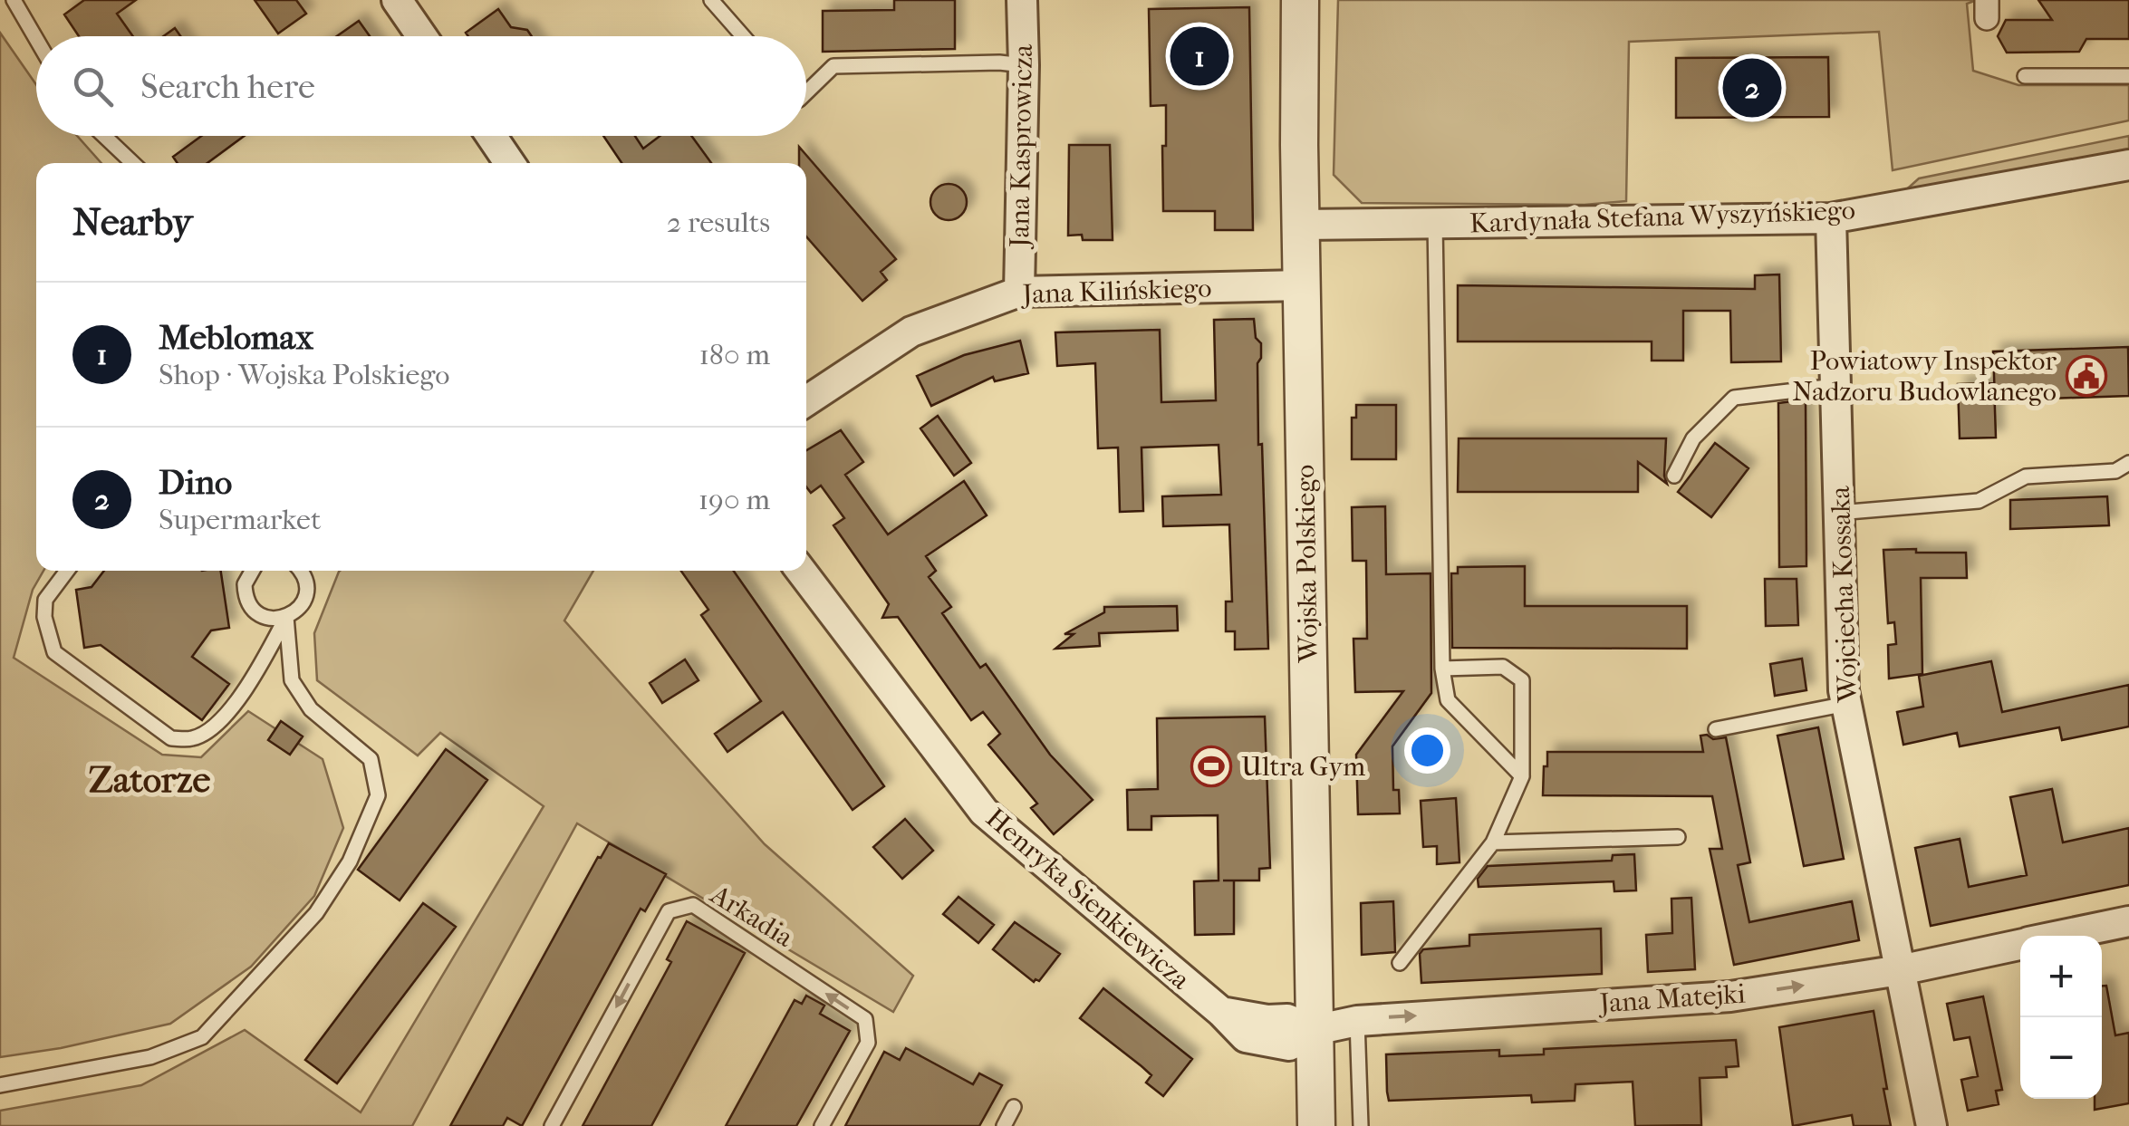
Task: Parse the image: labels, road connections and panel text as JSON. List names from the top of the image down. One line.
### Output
{"streets":{"street":["Jana Kasprowicza","Kardynała Stefana Wyszyńskiego","Jana Kilińskiego","Wojska Polskiego","Wojciecha Kossaka","Henryka Sienkiewicza","Jana Matejki"],"lane":["Arkadia"]},"crossings":[["Jana Kasprowicza","Jana Kilińskiego"],["Kardynała Stefana Wyszyńskiego","Wojska Polskiego"],["Kardynała Stefana Wyszyńskiego","Wojciecha Kossaka"],["Jana Kilińskiego","Wojska Polskiego"],["Wojska Polskiego","Henryka Sienkiewicza"],["Wojska Polskiego","Jana Matejki"],["Wojciecha Kossaka","Jana Matejki"],["Henryka Sienkiewicza","Jana Matejki"]],"one_way":["Jana Matejki"],"districts":["Zatorze"],"places":{"public building":["Powiatowy Inspektor Nadzoru Budowlanego"],"sports":["Ultra Gym"]},"page":{"pins":["1","2"],"search":"Search here","heading":["Nearby","2 results"],"list":[{"mark":"1","name":"Meblomax","note":"Shop · Wojska Polskiego","value":"180 m"},{"mark":"2","name":"Dino","note":"Supermarket","value":"190 m"}],"map_buttons":["+","−"]}}
